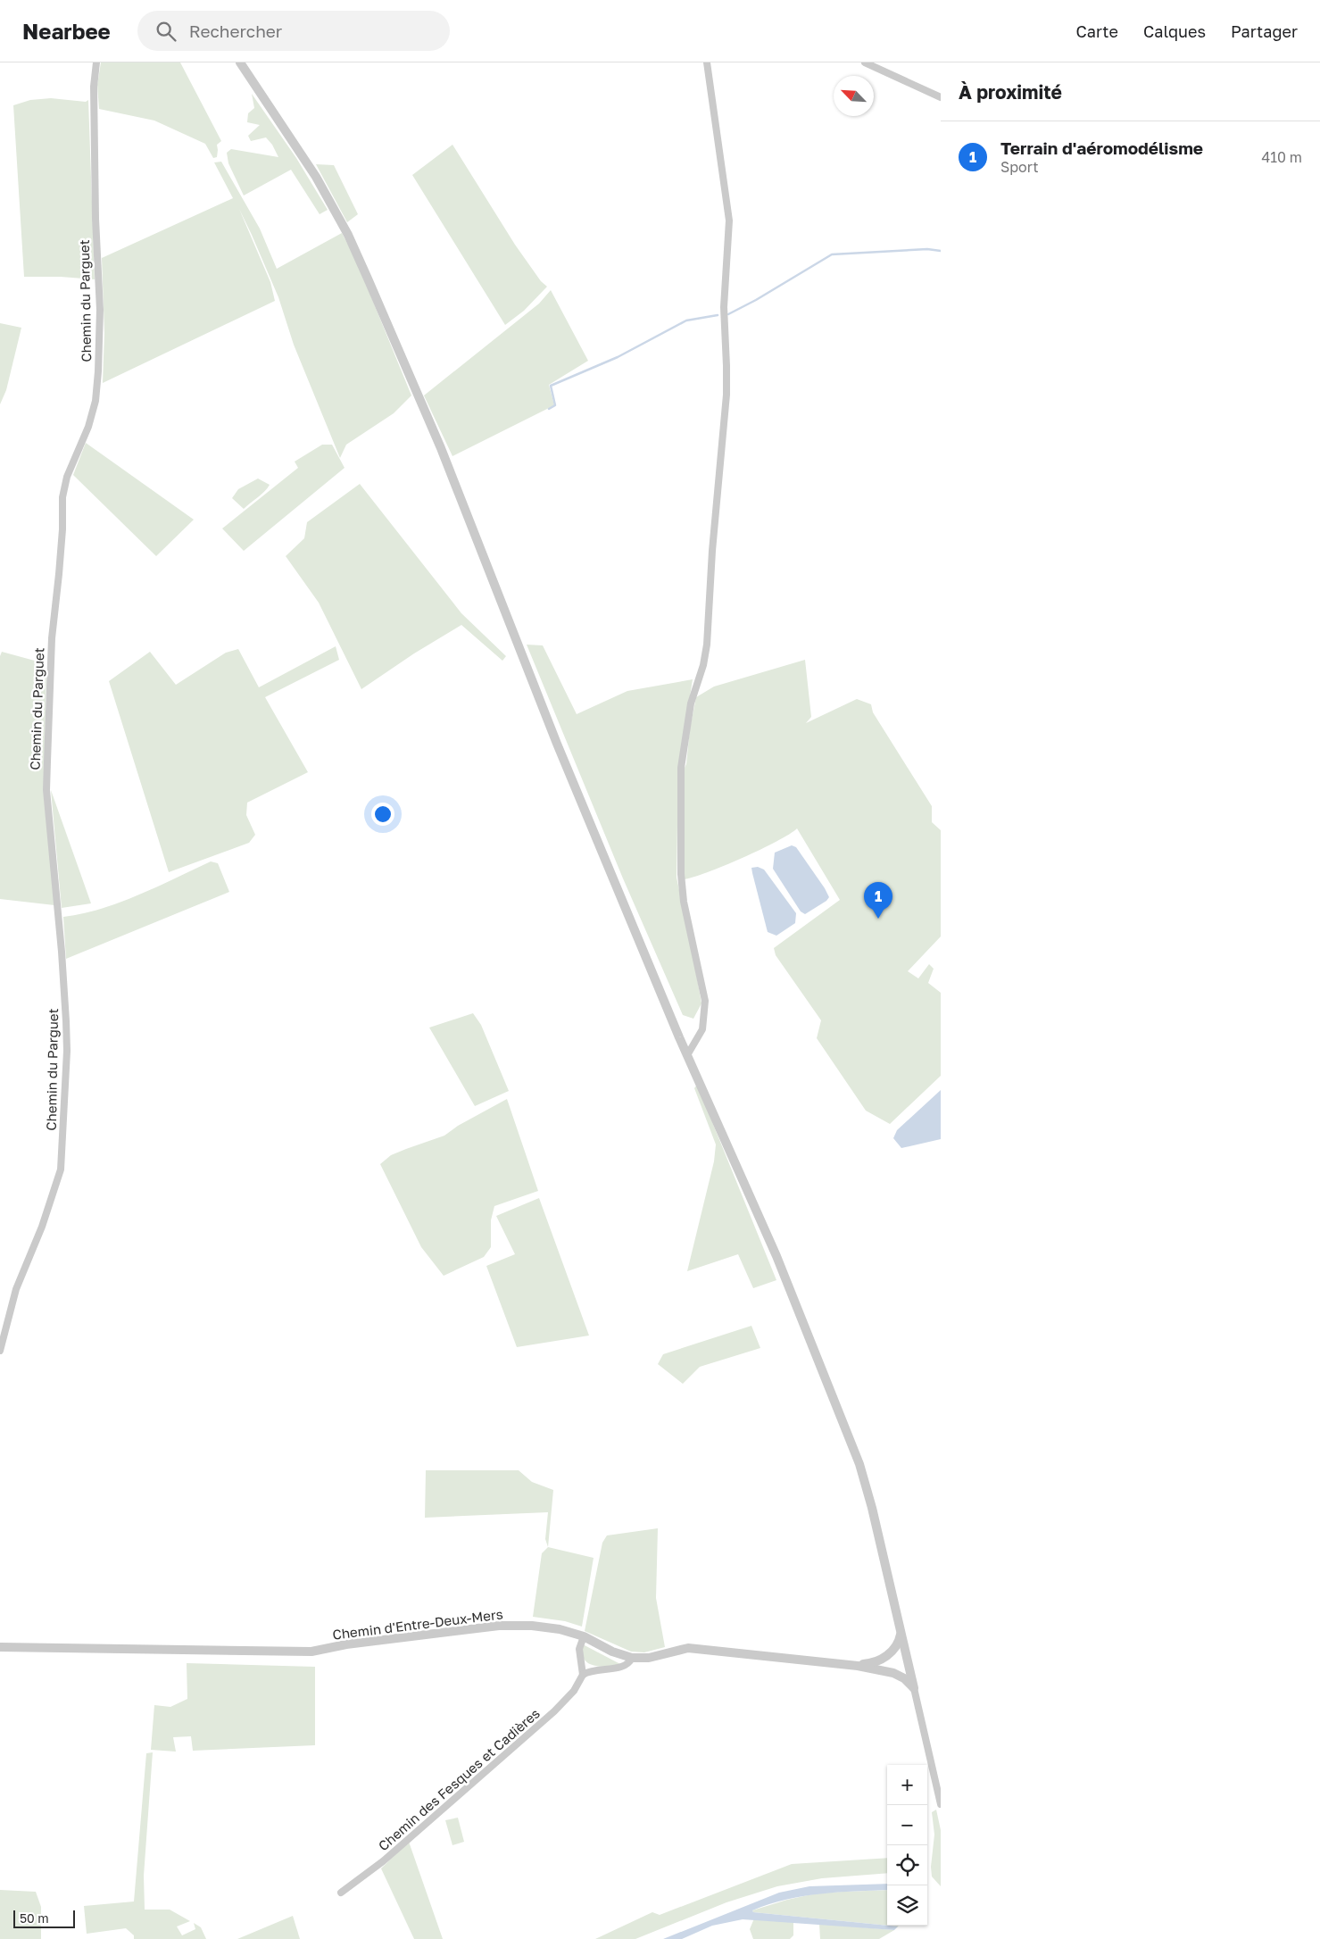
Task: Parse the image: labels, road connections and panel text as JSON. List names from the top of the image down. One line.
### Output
{"streets":{"street":["Chemin du Parguet","Chemin d'Entre-Deux-Mers","Chemin des Fesques et Cadières"]},"scale_bar":"50 m","north":"top left","page":{"header":"Nearbee","search":"Rechercher","nav":["Carte","Calques","Partager"],"heading":"À proximité","list":[{"mark":"1","name":"Terrain d'aéromodélisme","note":"Sport","value":"410 m"}],"pins":"1","map_buttons":["+","−"],"scale":"50 m"}}
